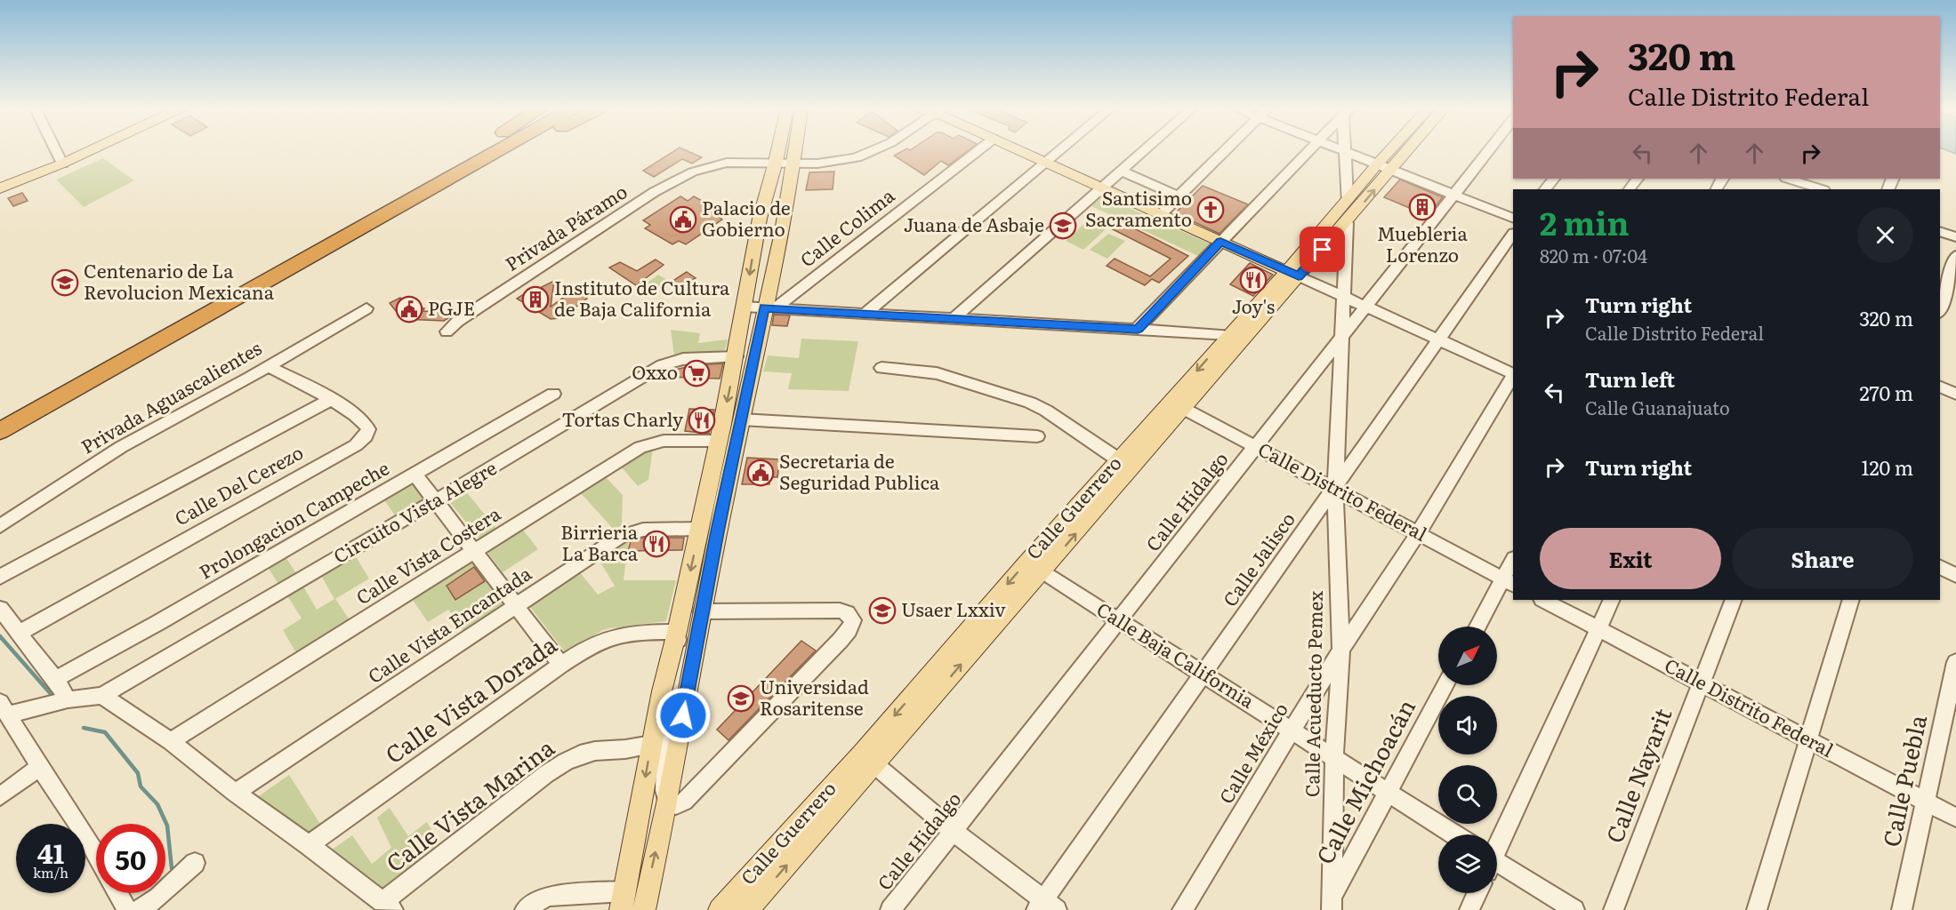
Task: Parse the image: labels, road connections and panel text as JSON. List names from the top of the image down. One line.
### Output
{"streets":{"main road":["Calle Guerrero"],"street":["Privada Páramo","Calle Colima","Privada Aguascalientes","Calle Del Cerezo","Calle Distrito Federal","Calle Hidalgo","Circuito Vista Alegre","Prolongacion Campeche","Calle Vista Costera","Calle Jalisco","Calle Vista Encantada","Calle Baja California","Calle Acueducto Pemex","Calle Vista Dorada","Calle México","Calle Nayarit","Calle Puebla","Calle Michoacán","Calle Vista Marina"]},"crossings":[["Privada Aguascalientes","Calle Del Cerezo"],["Calle Distrito Federal","Calle Hidalgo"],["Calle Distrito Federal","Calle Guerrero"],["Calle Distrito Federal","Calle Jalisco"],["Calle Distrito Federal","Calle Acueducto Pemex"],["Calle Distrito Federal","Calle México"],["Calle Distrito Federal","Calle Nayarit"],["Calle Distrito Federal","Calle Puebla"],["Calle Hidalgo","Calle Baja California"],["Calle Hidalgo","Calle Acueducto Pemex"],["Calle Guerrero","Calle Baja California"],["Calle Guerrero","Calle Acueducto Pemex"],["Calle Jalisco","Calle Baja California"],["Calle Jalisco","Calle Acueducto Pemex"],["Calle Baja California","Calle Acueducto Pemex"],["Calle Baja California","Calle México"],["Calle Baja California","Calle Michoacán"],["Calle Acueducto Pemex","Calle México"],["Calle Acueducto Pemex","Calle Michoacán"]],"places":{"building":["Muebleria Lorenzo","Instituto de Cultura de Baja California"],"church":["Santisimo Sacramento"],"public building":["Palacio de Gobierno","PGJE","Secretaria de Seguridad Publica"],"school or university":["Juana de Asbaje","Centenario de La Revolucion Mexicana","Usaer Lxxiv","Universidad Rosaritense"],"restaurant":["Joy's","Tortas Charly","Birrieria La Barca"],"supermarket":["Oxxo"]},"north":"top right","page":{"turn":["320 m","Calle Distrito Federal"],"heading":["2 min","820 m · 07:04"],"list":[{"name":"Turn right","note":"Calle Distrito Federal","value":"320 m"},{"name":"Turn left","note":"Calle Guanajuato","value":"270 m"},{"name":"Turn right","value":"120 m"}],"buttons":["Exit","Share"],"speed":"41 km/h","limit":"50"}}
